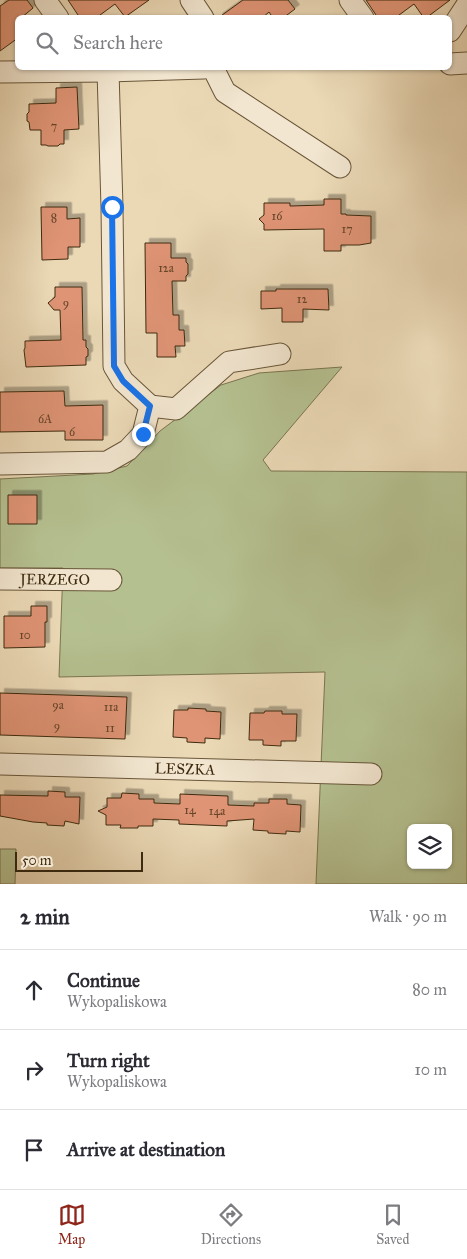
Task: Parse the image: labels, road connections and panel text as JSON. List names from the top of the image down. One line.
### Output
{"streets":{"street":["JERZEGO","LESZKA"]},"house_numbers":["7","16","8","17","12a","12","9","6A","6","10","9a","11a","9","11","14","14a"],"scale_bar":"50 m","page":{"search":"Search here","scale":"50 m","heading":["2 min","Walk · 90 m"],"list":[["Continue","Wykopaliskowa","80 m"],["Turn right","Wykopaliskowa","10 m"],"Arrive at destination"],"nav":["Map","Directions","Saved"]}}
